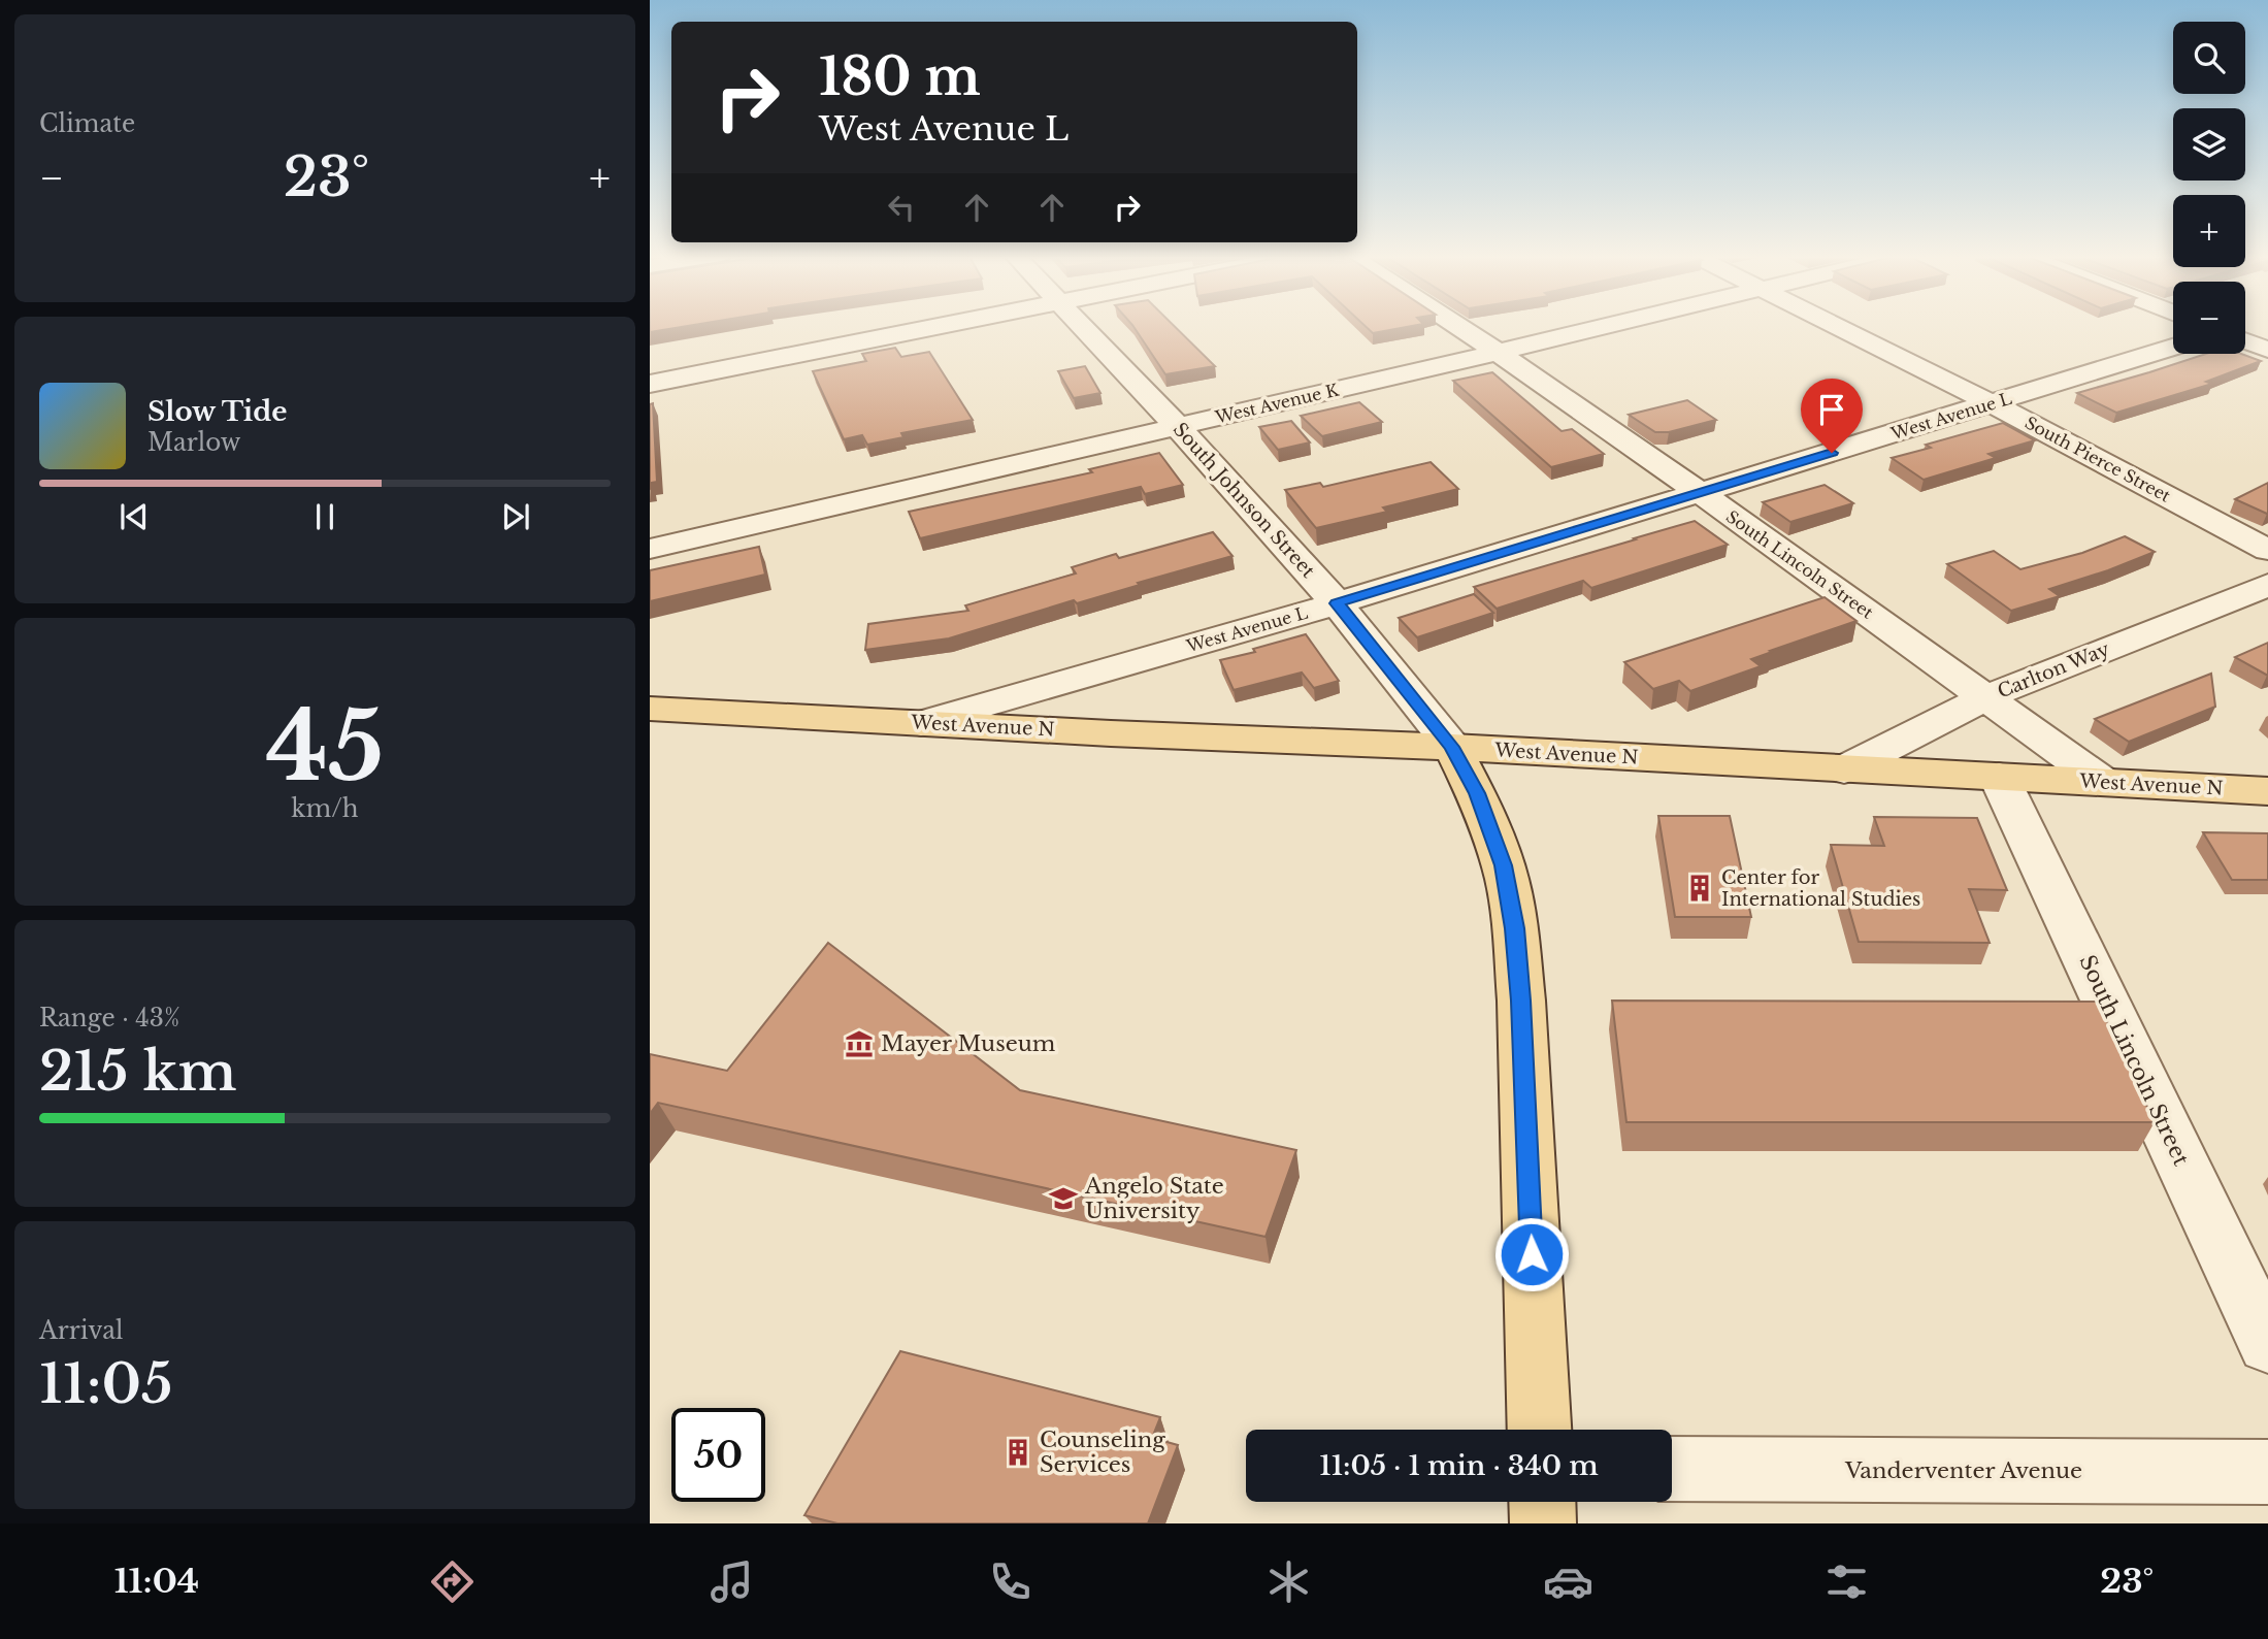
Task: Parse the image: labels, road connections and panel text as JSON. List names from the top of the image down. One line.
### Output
{"streets":{"main road":["South Johnson Street","West Avenue N"],"street":["West Avenue K","West Avenue L","South Pierce Street","South Lincoln Street","Carlton Way","Vanderventer Avenue"]},"crossings":[["West Avenue K","South Johnson Street"],["West Avenue K","South Lincoln Street"],["West Avenue L","South Pierce Street"],["West Avenue L","South Johnson Street"],["West Avenue L","South Lincoln Street"],["West Avenue L","West Avenue N"],["South Johnson Street","West Avenue N"],["South Lincoln Street","Carlton Way"],["South Lincoln Street","West Avenue N"],["Carlton Way","West Avenue N"]],"places":{"building":["Center for International Studies","Counseling Services"],"museum":["Mayer Museum"],"school or university":["Angelo State University"]},"page":{"tile":["Climate",["45","km/h"],["Range · 43%","215 km"],["Arrival","11:05"]],"map_buttons":["+","−"],"turn":["180 m","West Avenue L"],"heat":["−","23°","+"],"song":["Slow Tide","Marlow"],"limit":"50","trip":"11:05 · 1 min · 340 m","tabs":["11:04","23°"]}}
